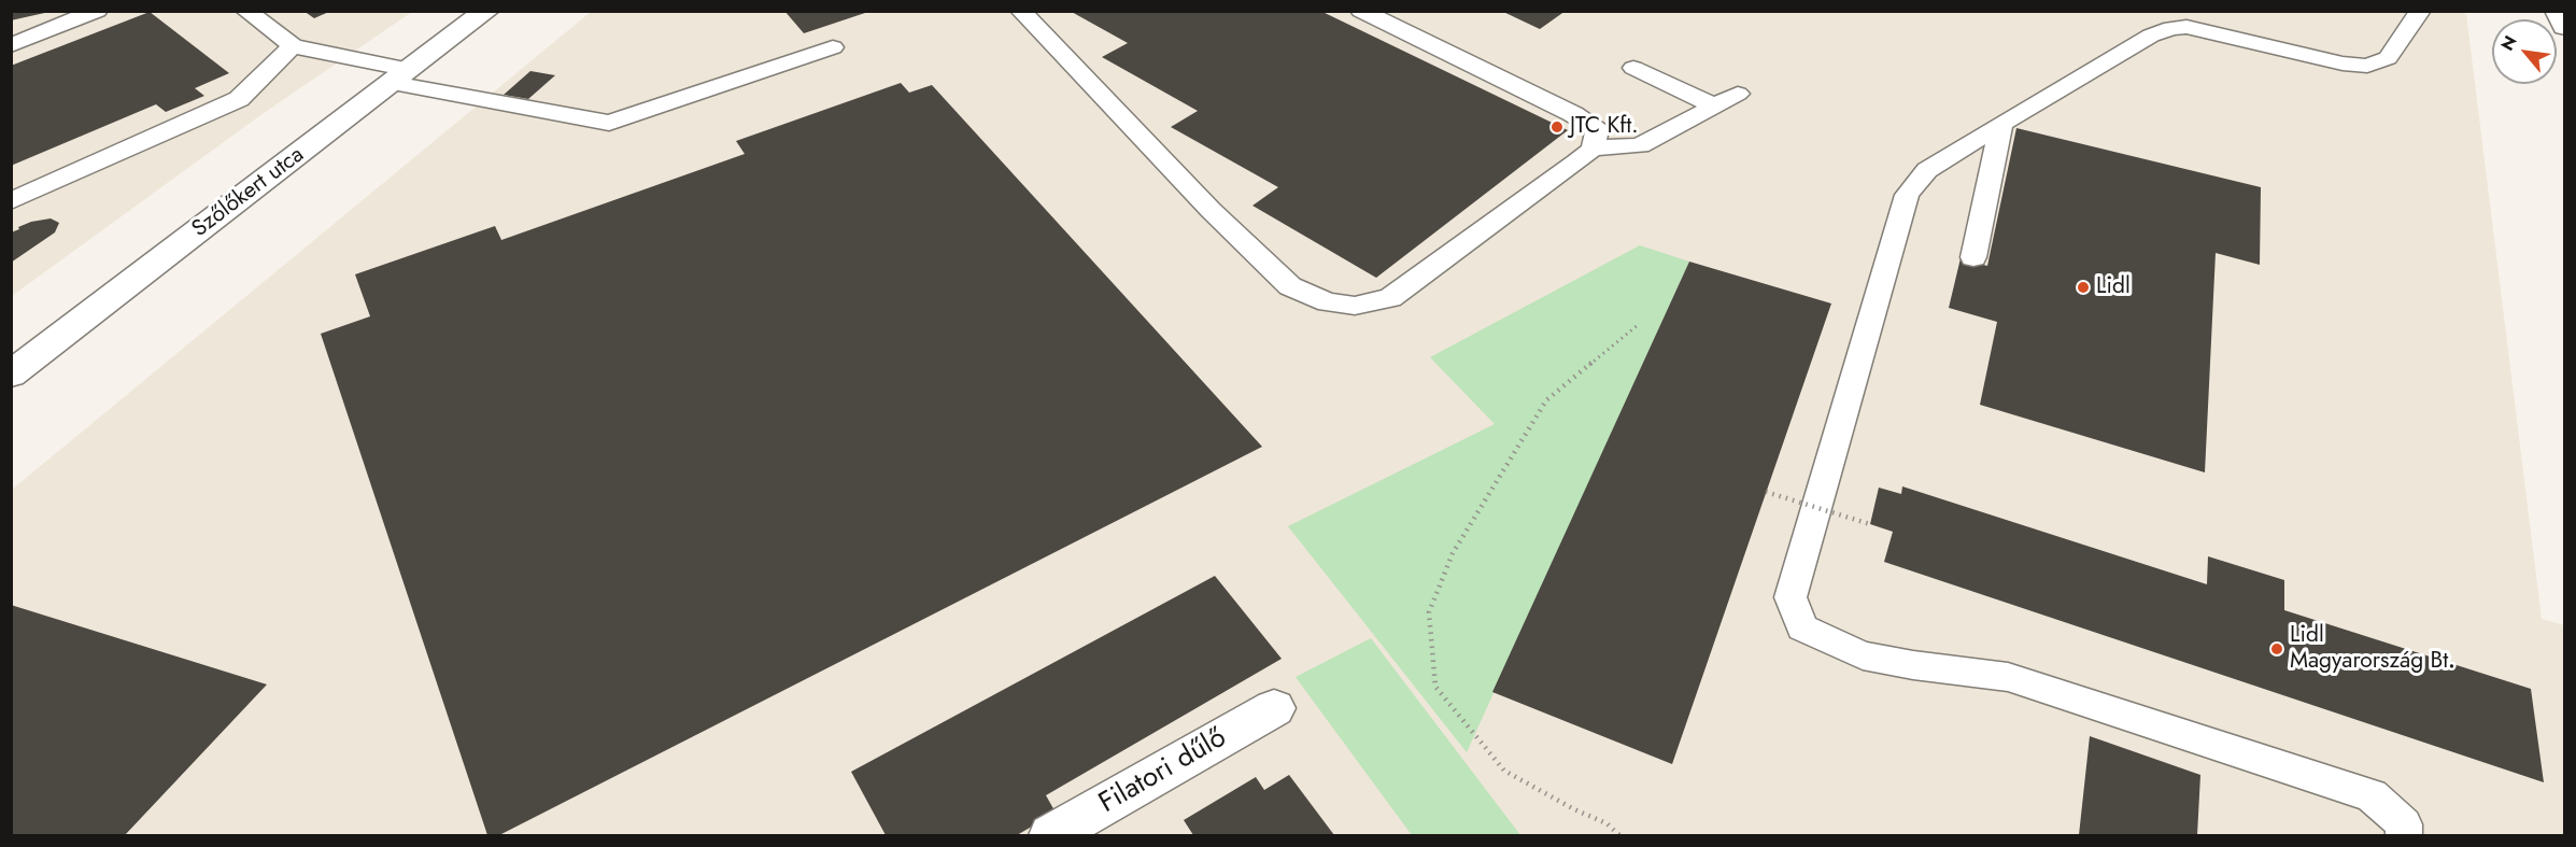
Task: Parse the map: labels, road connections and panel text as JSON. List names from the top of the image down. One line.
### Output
{"streets":{"street":["Szőlőkert utca","Filatori dűlő"]},"places":["JTC Kft.","Lidl","Lidl Magyarország Bt."],"north":"top left"}
